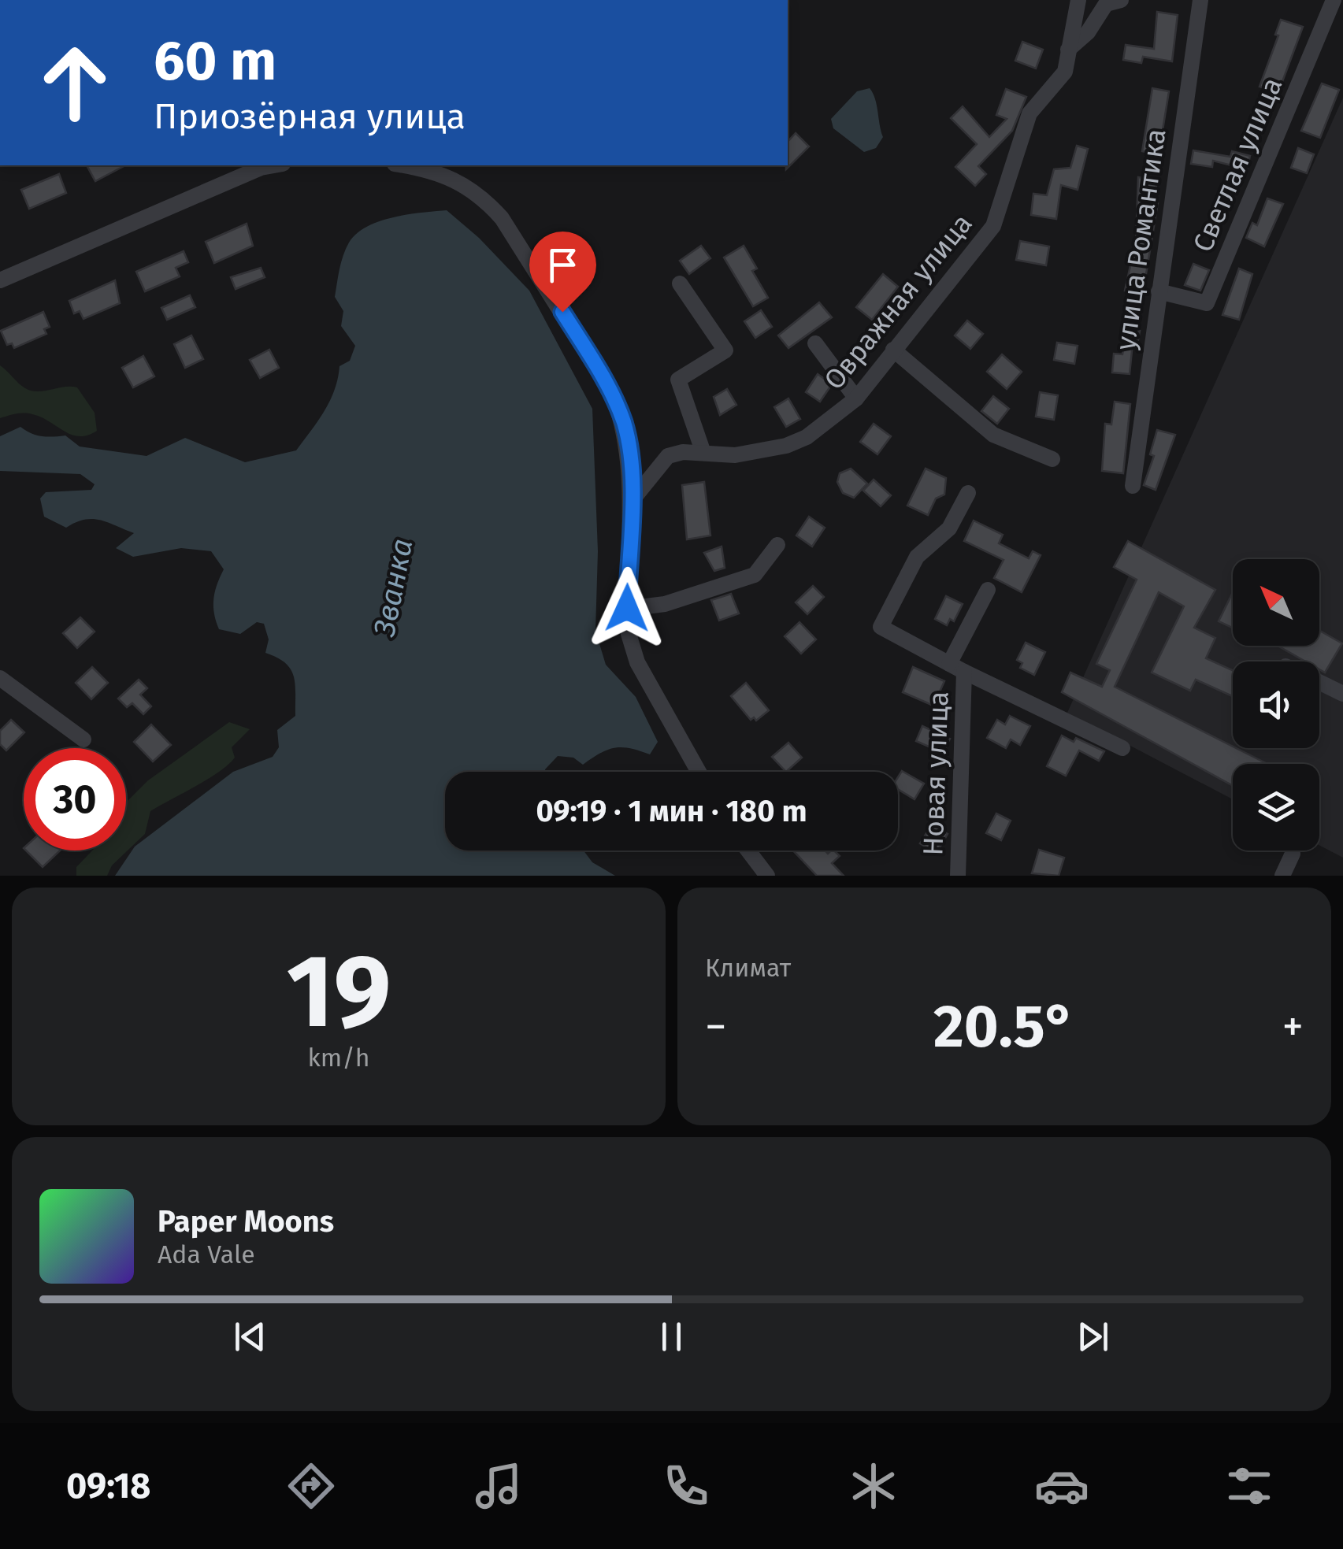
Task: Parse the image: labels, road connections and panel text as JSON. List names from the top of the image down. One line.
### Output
{"streets":{"street":["Светлая улица","улица Романтика","Овражная улица","Новая улица"]},"crossings":[["Светлая улица","улица Романтика"]],"water":["Званка"],"north":"top left","page":{"turn":["60 m","Приозёрная улица"],"limit":"30","trip":"09:19 · 1 мин · 180 m","tile":[["19","km/h"],"Климат"],"heat":["−","20.5°","+"],"song":["Paper Moons","Ada Vale"],"tabs":"09:18"}}
